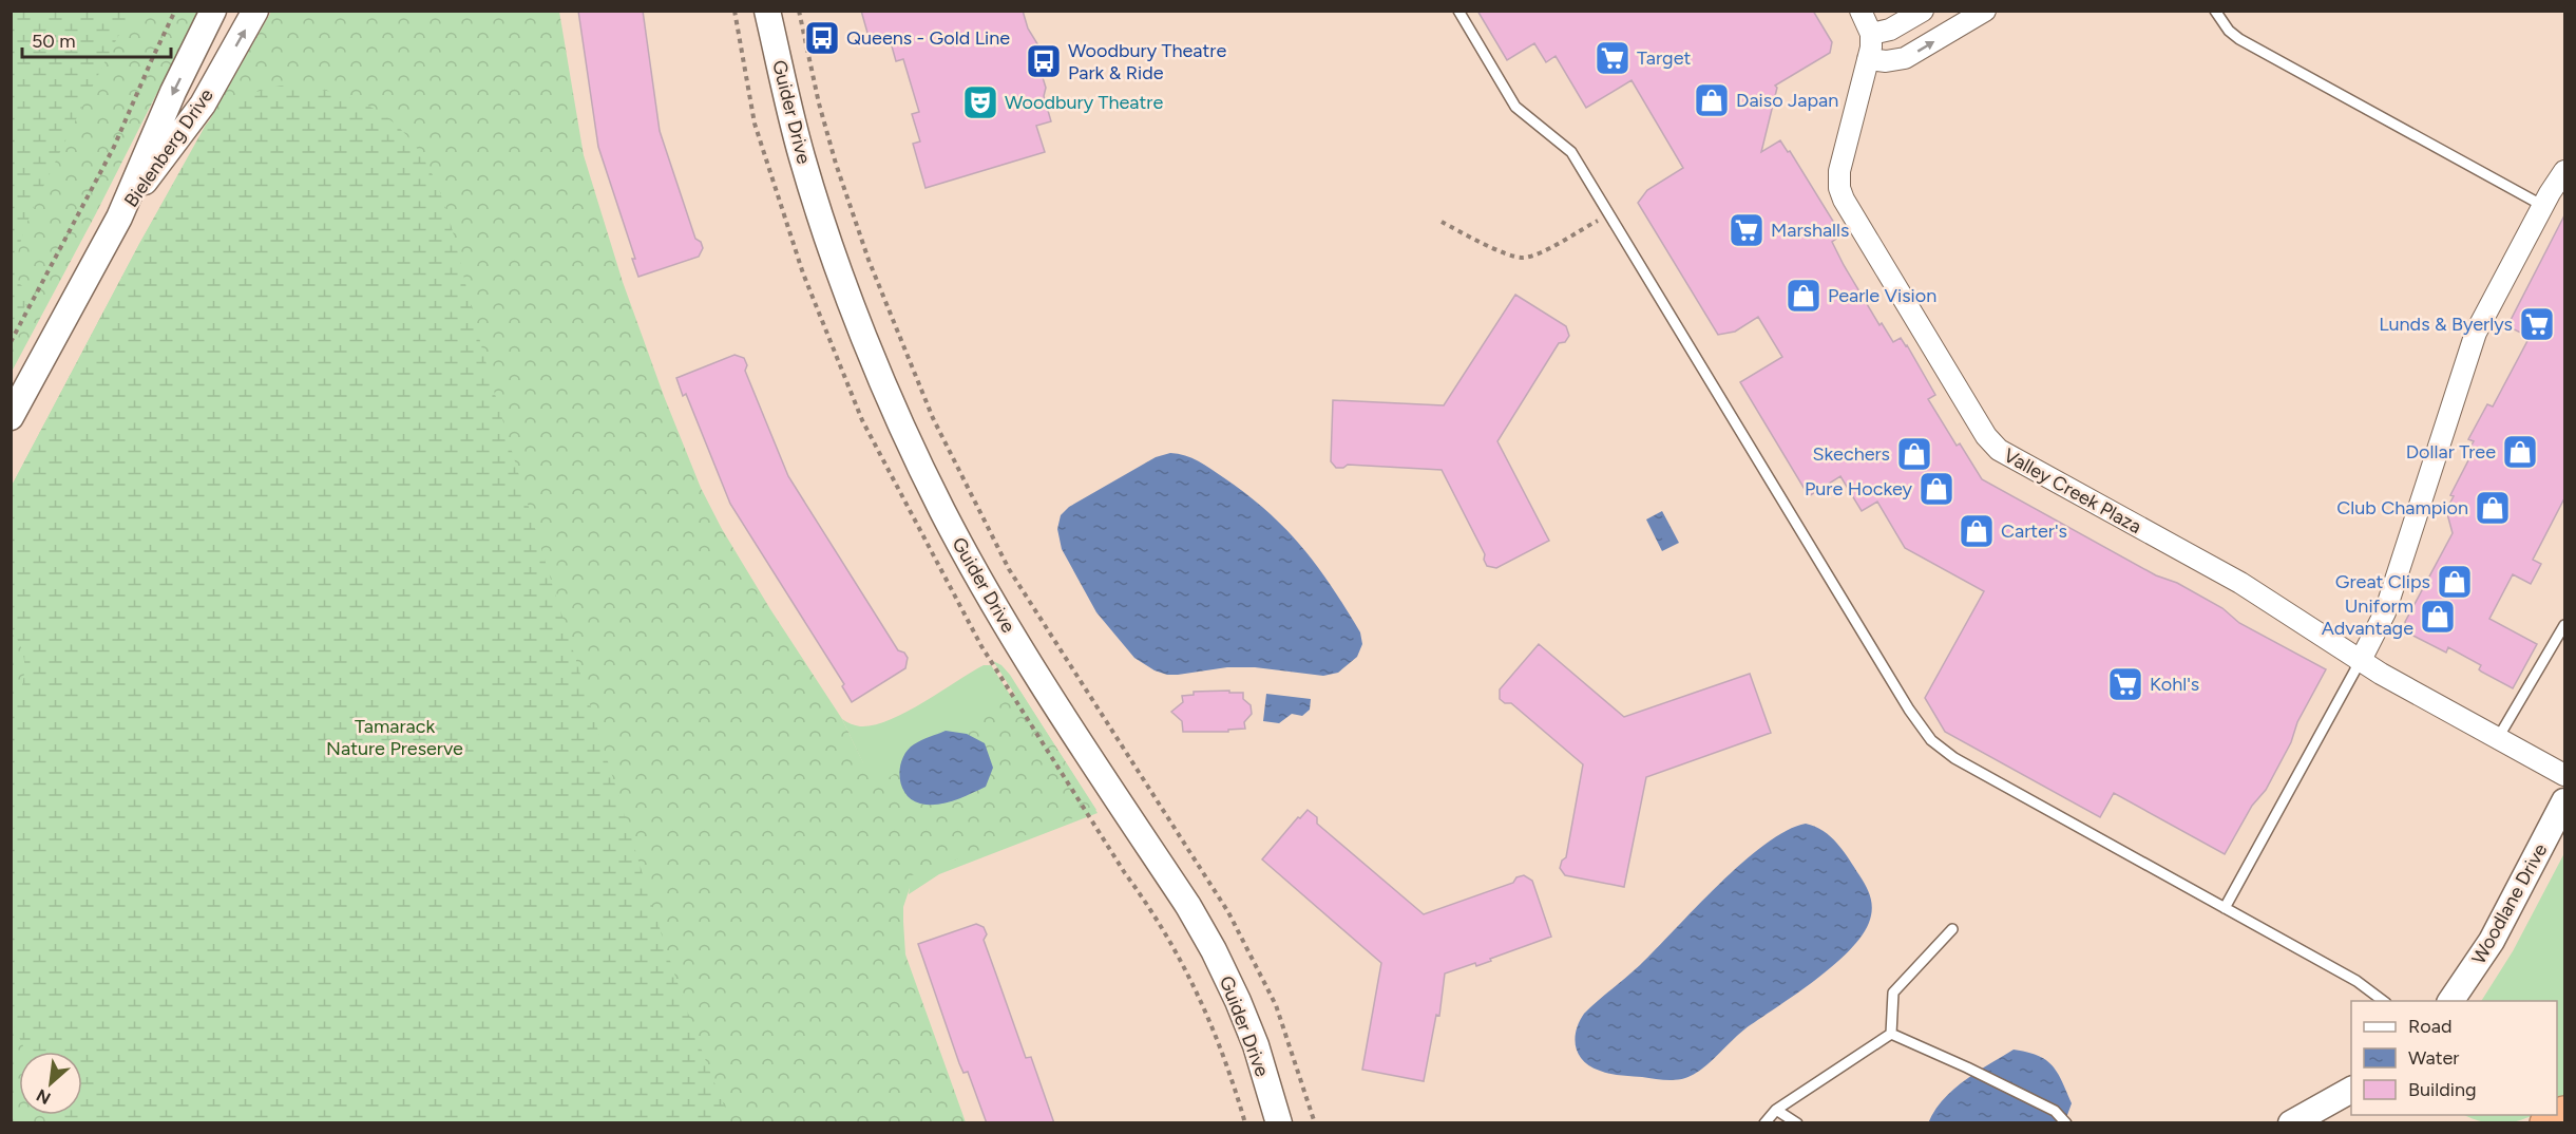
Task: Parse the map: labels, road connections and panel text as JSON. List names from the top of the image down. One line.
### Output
{"streets":{"street":["Guider Drive","Bielenberg Drive","Valley Creek Plaza","Woodlane Drive"]},"parks":["Tamarack Nature Preserve"],"places":{"bus stop":["Queens - Gold Line","Woodbury Theatre Park & Ride"],"supermarket":["Target","Marshalls","Lunds & Byerlys","Kohl's"],"shop":["Daiso Japan","Pearle Vision","Dollar Tree","Skechers","Pure Hockey","Club Champion","Carter's","Great Clips","Uniform Advantage"],"theatre":["Woodbury Theatre"]},"legend":["Road","Water","Building"],"scale_bar":"50 m","north":"bottom left"}
